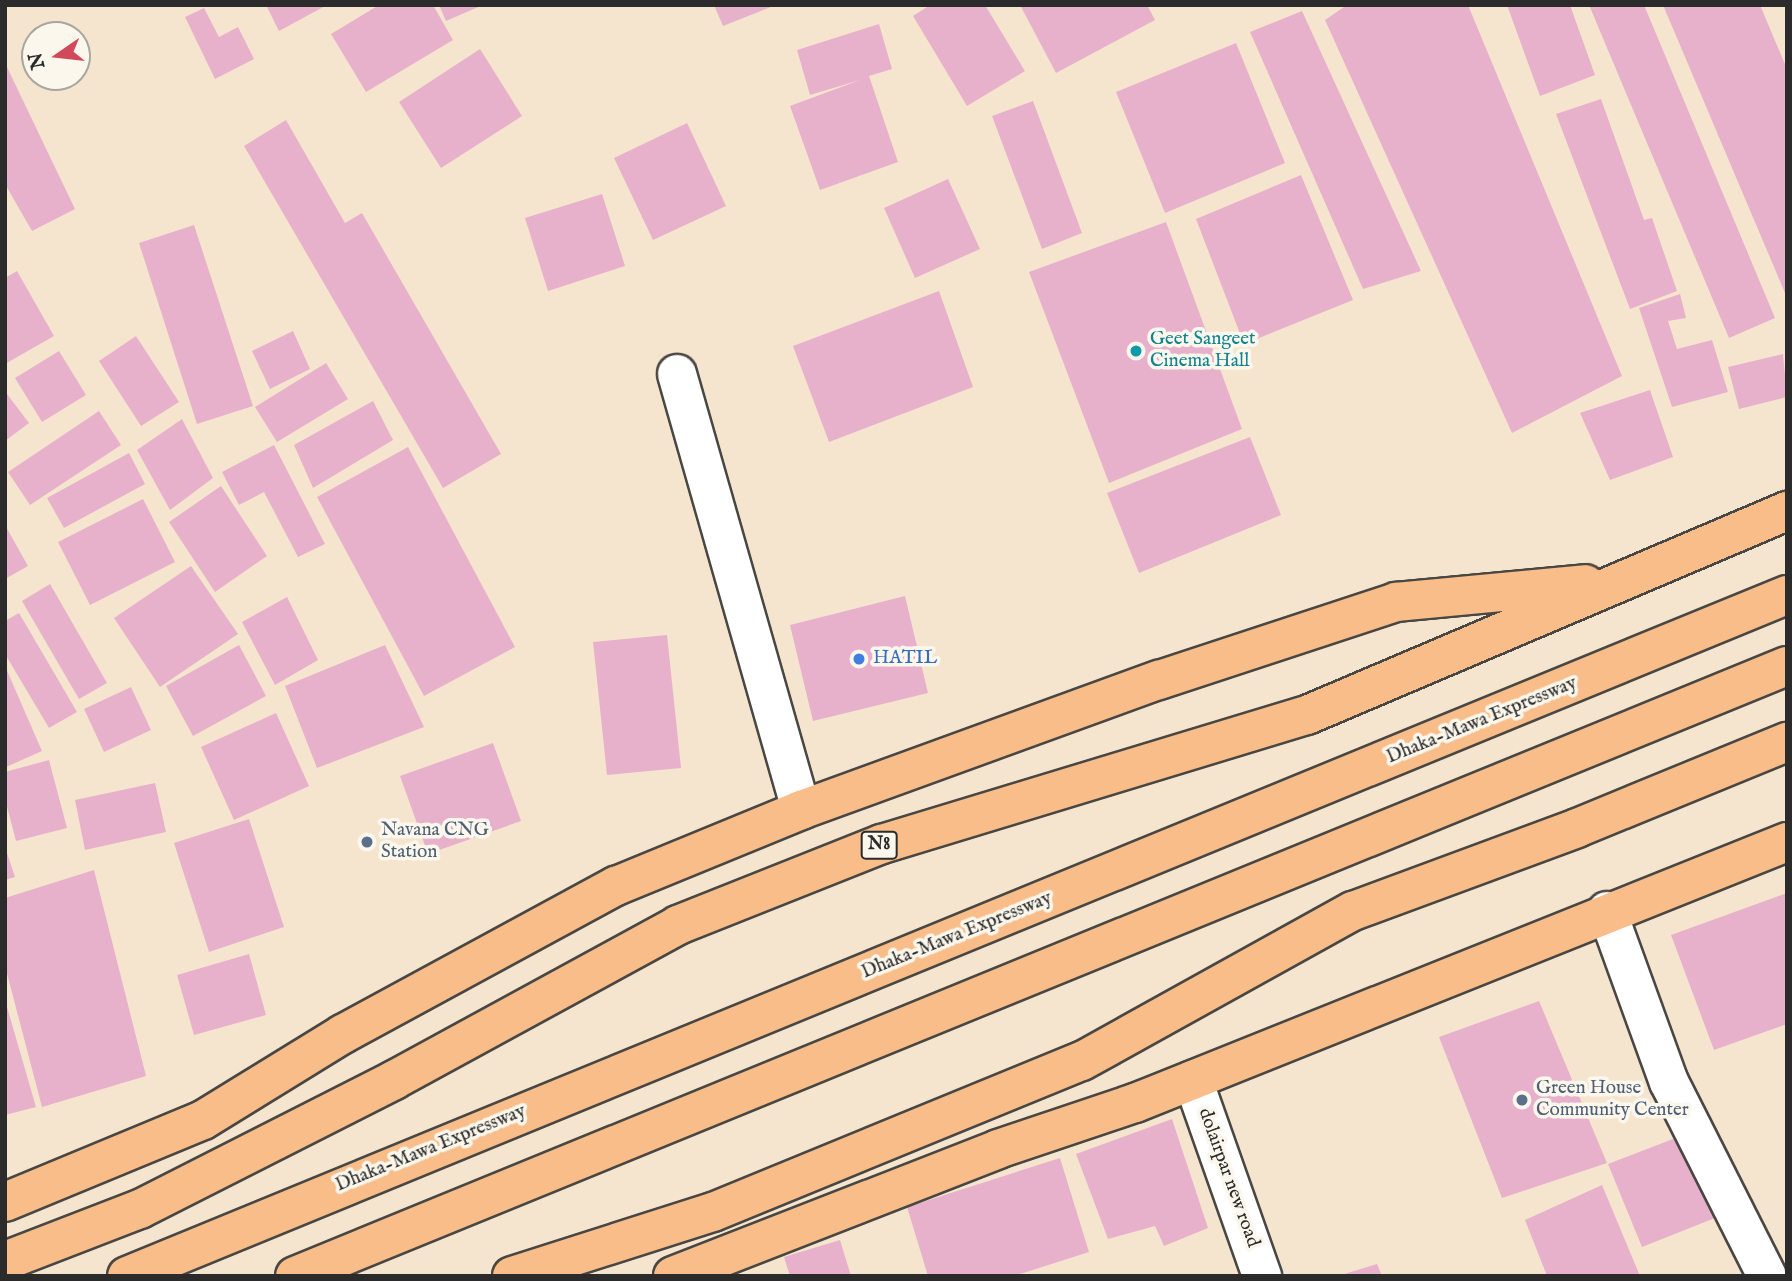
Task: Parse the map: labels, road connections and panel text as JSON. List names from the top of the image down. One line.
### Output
{"streets":{"highway":["Dhaka-Mawa Expressway","N8"],"street":["dolairpar new road"]},"places":["Geet Sangeet Cinema Hall","HATIL","Navana CNG Station","Green House Community Center"],"north":"left"}
